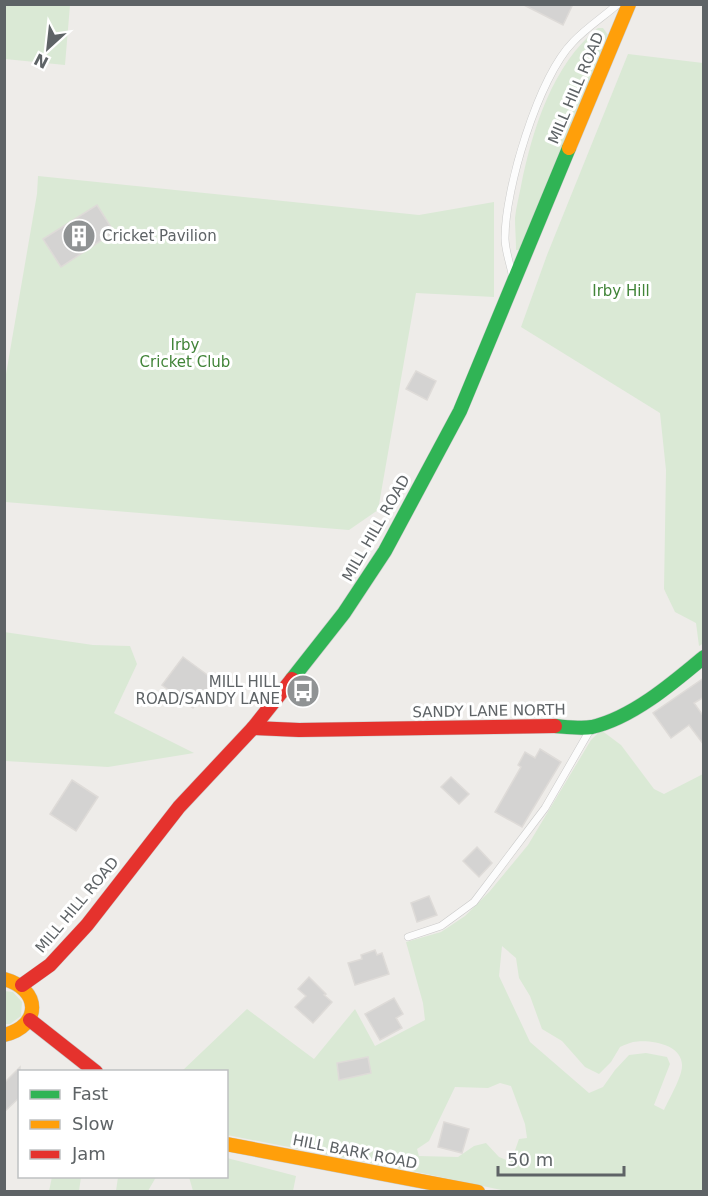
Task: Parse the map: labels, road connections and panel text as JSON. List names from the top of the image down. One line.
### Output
{"streets":{"street":["MILL HILL ROAD","SANDY LANE NORTH","HILL BARK ROAD"]},"crossings":[["MILL HILL ROAD","SANDY LANE NORTH"]],"parks":["Irby Hill","Irby Cricket Club"],"places":{"building":["Cricket Pavilion"],"bus stop":["MILL HILL ROAD/SANDY LANE"]},"legend":["Fast","Slow","Jam"],"scale_bar":"50 m","north":"bottom left"}
